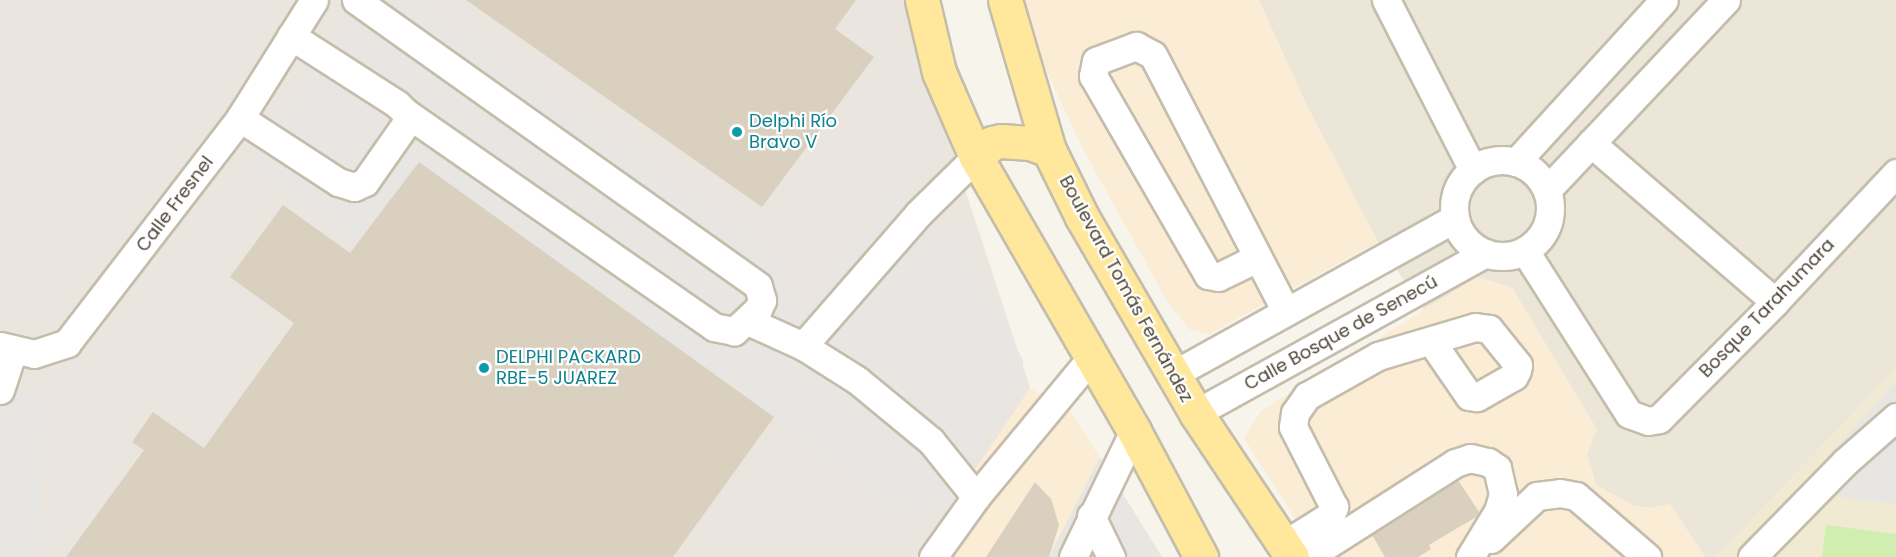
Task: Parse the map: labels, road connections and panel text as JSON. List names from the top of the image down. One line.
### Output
{"streets":{"main road":["Boulevard Tomás Fernández"],"street":["Calle Fresnel","Bosque Tarahumara","Calle Bosque de Senecú"]},"crossings":[["Boulevard Tomás Fernández","Calle Bosque de Senecú"],["Bosque Tarahumara","Calle Bosque de Senecú"]],"places":["Delphi Río Bravo V","DELPHI PACKARD RBE-5 JUAREZ"]}
